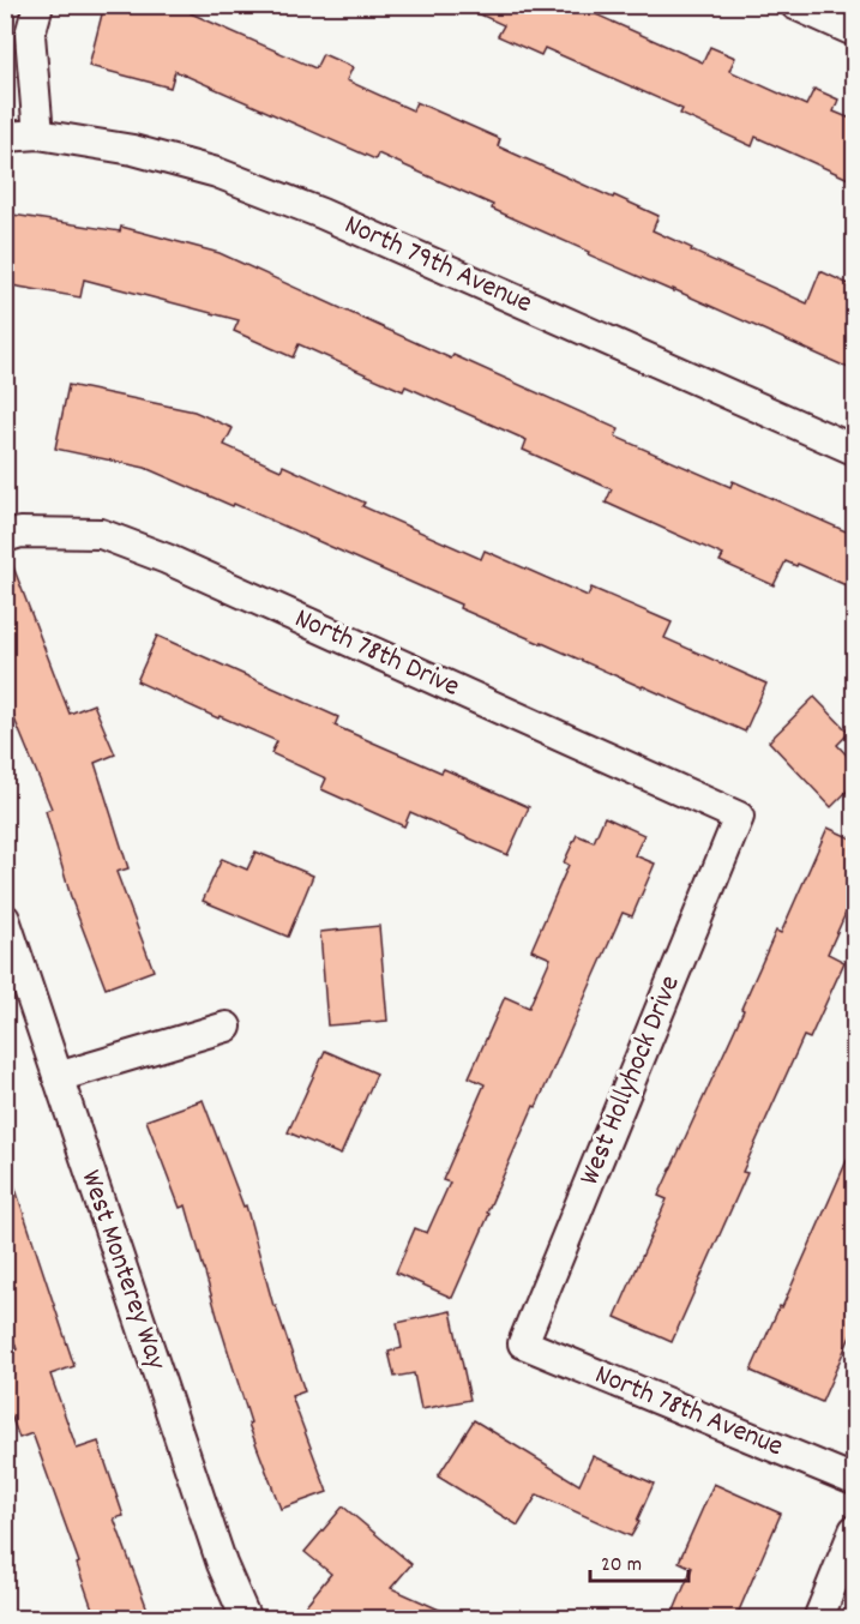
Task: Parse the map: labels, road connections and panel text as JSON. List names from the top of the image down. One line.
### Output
{"streets":{"street":["North 79th Avenue","North 78th Drive","West Hollyhock Drive","West Monterey Way","North 78th Avenue"]},"crossings":[["North 78th Drive","West Hollyhock Drive"],["West Hollyhock Drive","North 78th Avenue"]],"scale_bar":"20 m"}
